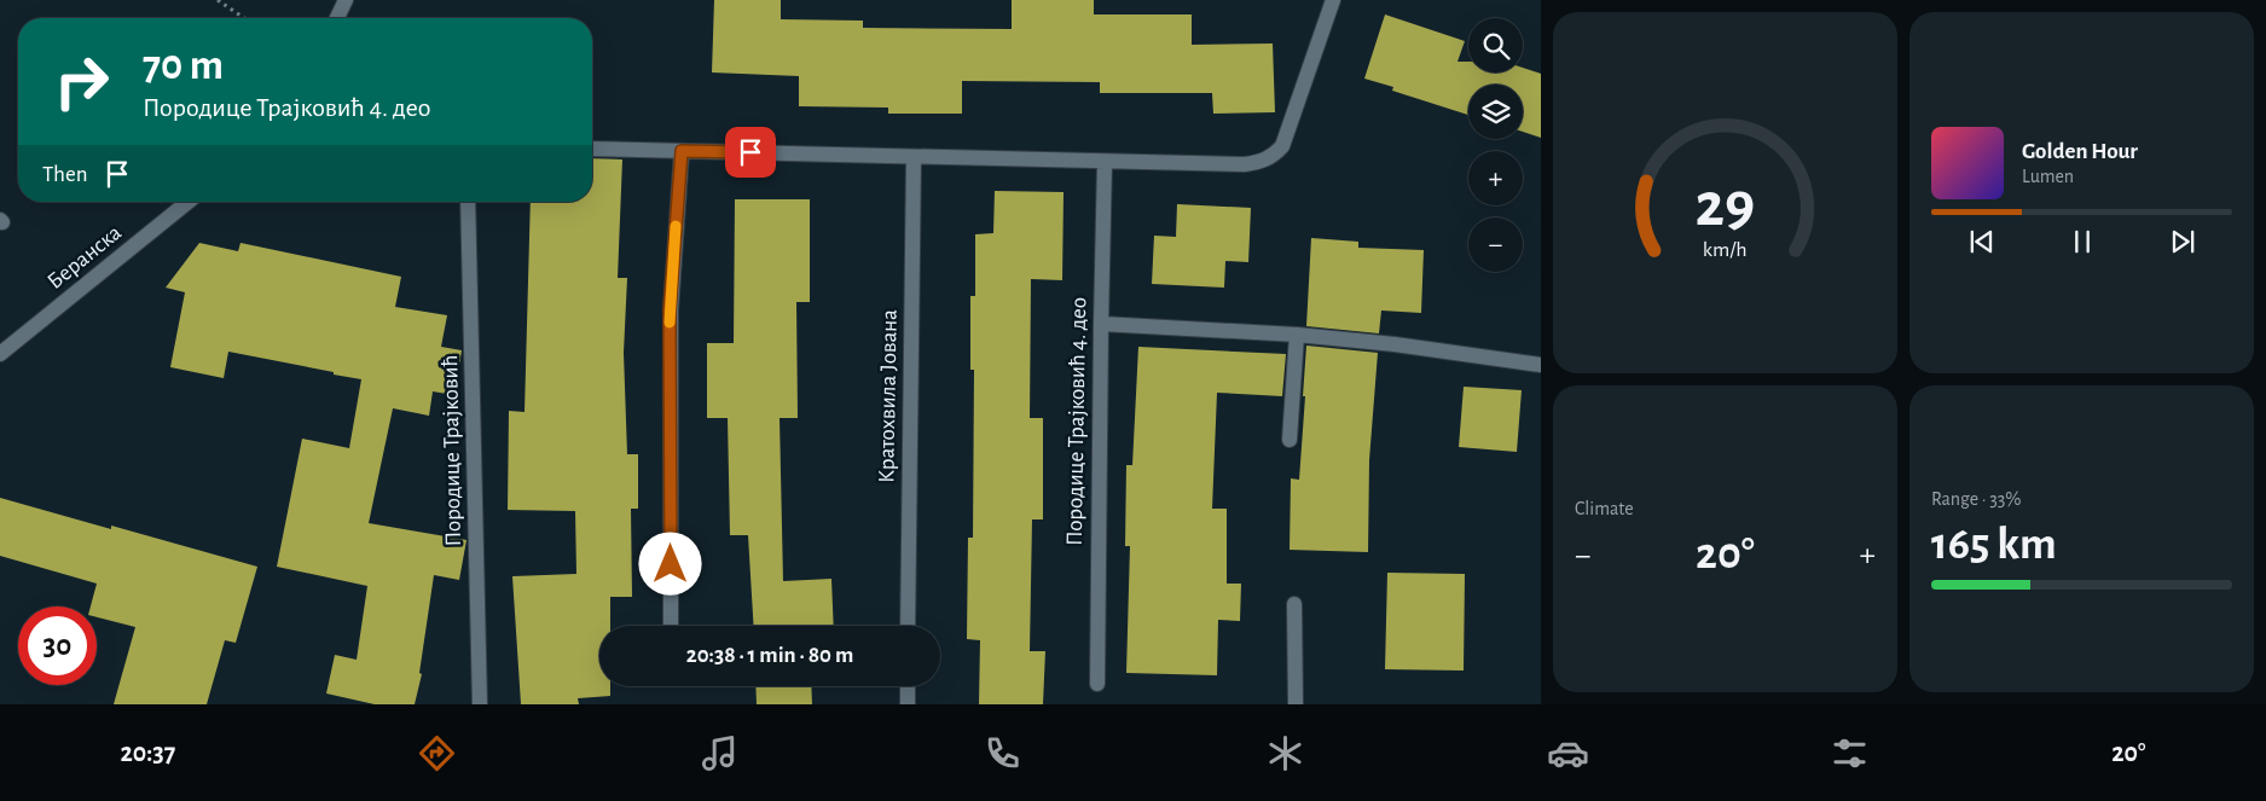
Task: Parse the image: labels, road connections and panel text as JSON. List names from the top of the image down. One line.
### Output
{"streets":{"street":["Беранска","Кратохвила Јована","Породице Трајковић 4. део","Породице Трајковић"]},"page":{"map_buttons":["+","−"],"turn":["70 m","Породице Трајковић 4. део"],"song":["Golden Hour","Lumen"],"then":"Then","tile":["Climate",["Range · 33%","165 km"]],"heat":["−","20°","+"],"limit":"30","trip":"20:38 · 1 min · 80 m","tabs":["20:37","20°"],"gauge":["29","km/h"]}}
